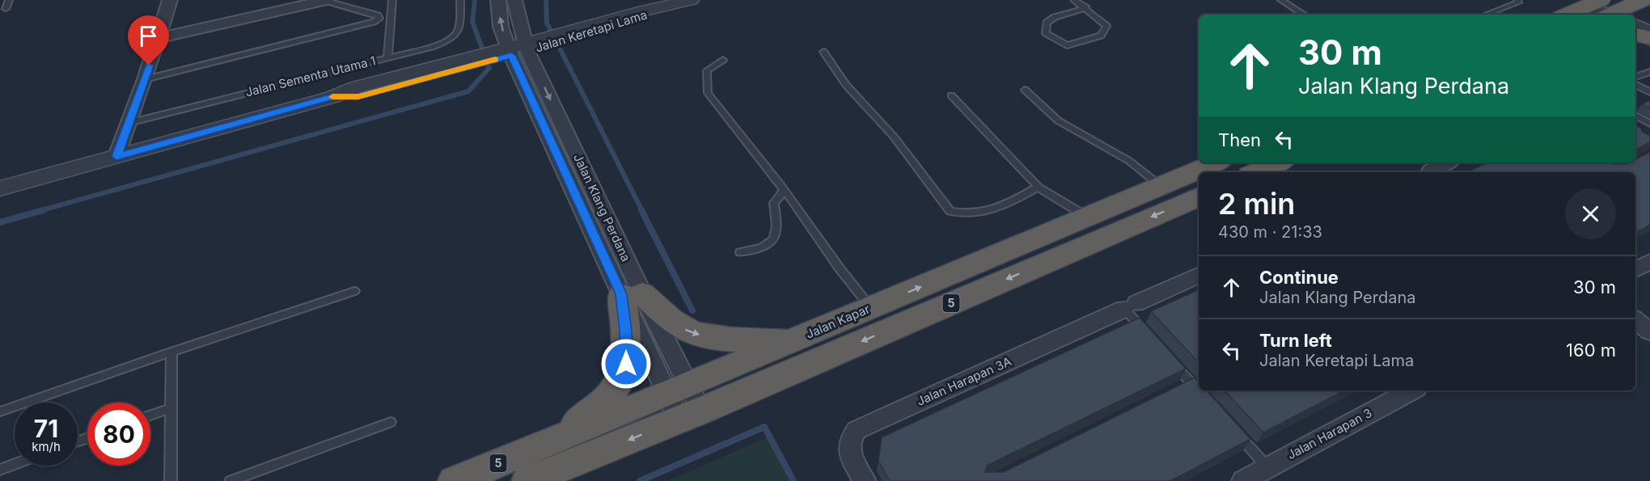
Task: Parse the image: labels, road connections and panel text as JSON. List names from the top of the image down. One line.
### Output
{"streets":{"highway":["5","Jalan Kapar"],"street":["Jalan Keretapi Lama","Jalan Klang Perdana","Jalan Harapan 3A","Jalan Harapan 3"],"lane":["Jalan Sementa Utama 1"]},"crossings":[["Jalan Keretapi Lama","Jalan Klang Perdana"],["Jalan Klang Perdana","Jalan Kapar"]],"page":{"turn":["30 m","Jalan Klang Perdana"],"then":"Then","heading":["2 min","430 m · 21:33"],"list":[{"name":"Continue","note":"Jalan Klang Perdana","value":"30 m"},{"name":"Turn left","note":"Jalan Keretapi Lama","value":"160 m"}],"speed":"71 km/h","limit":"80"}}
